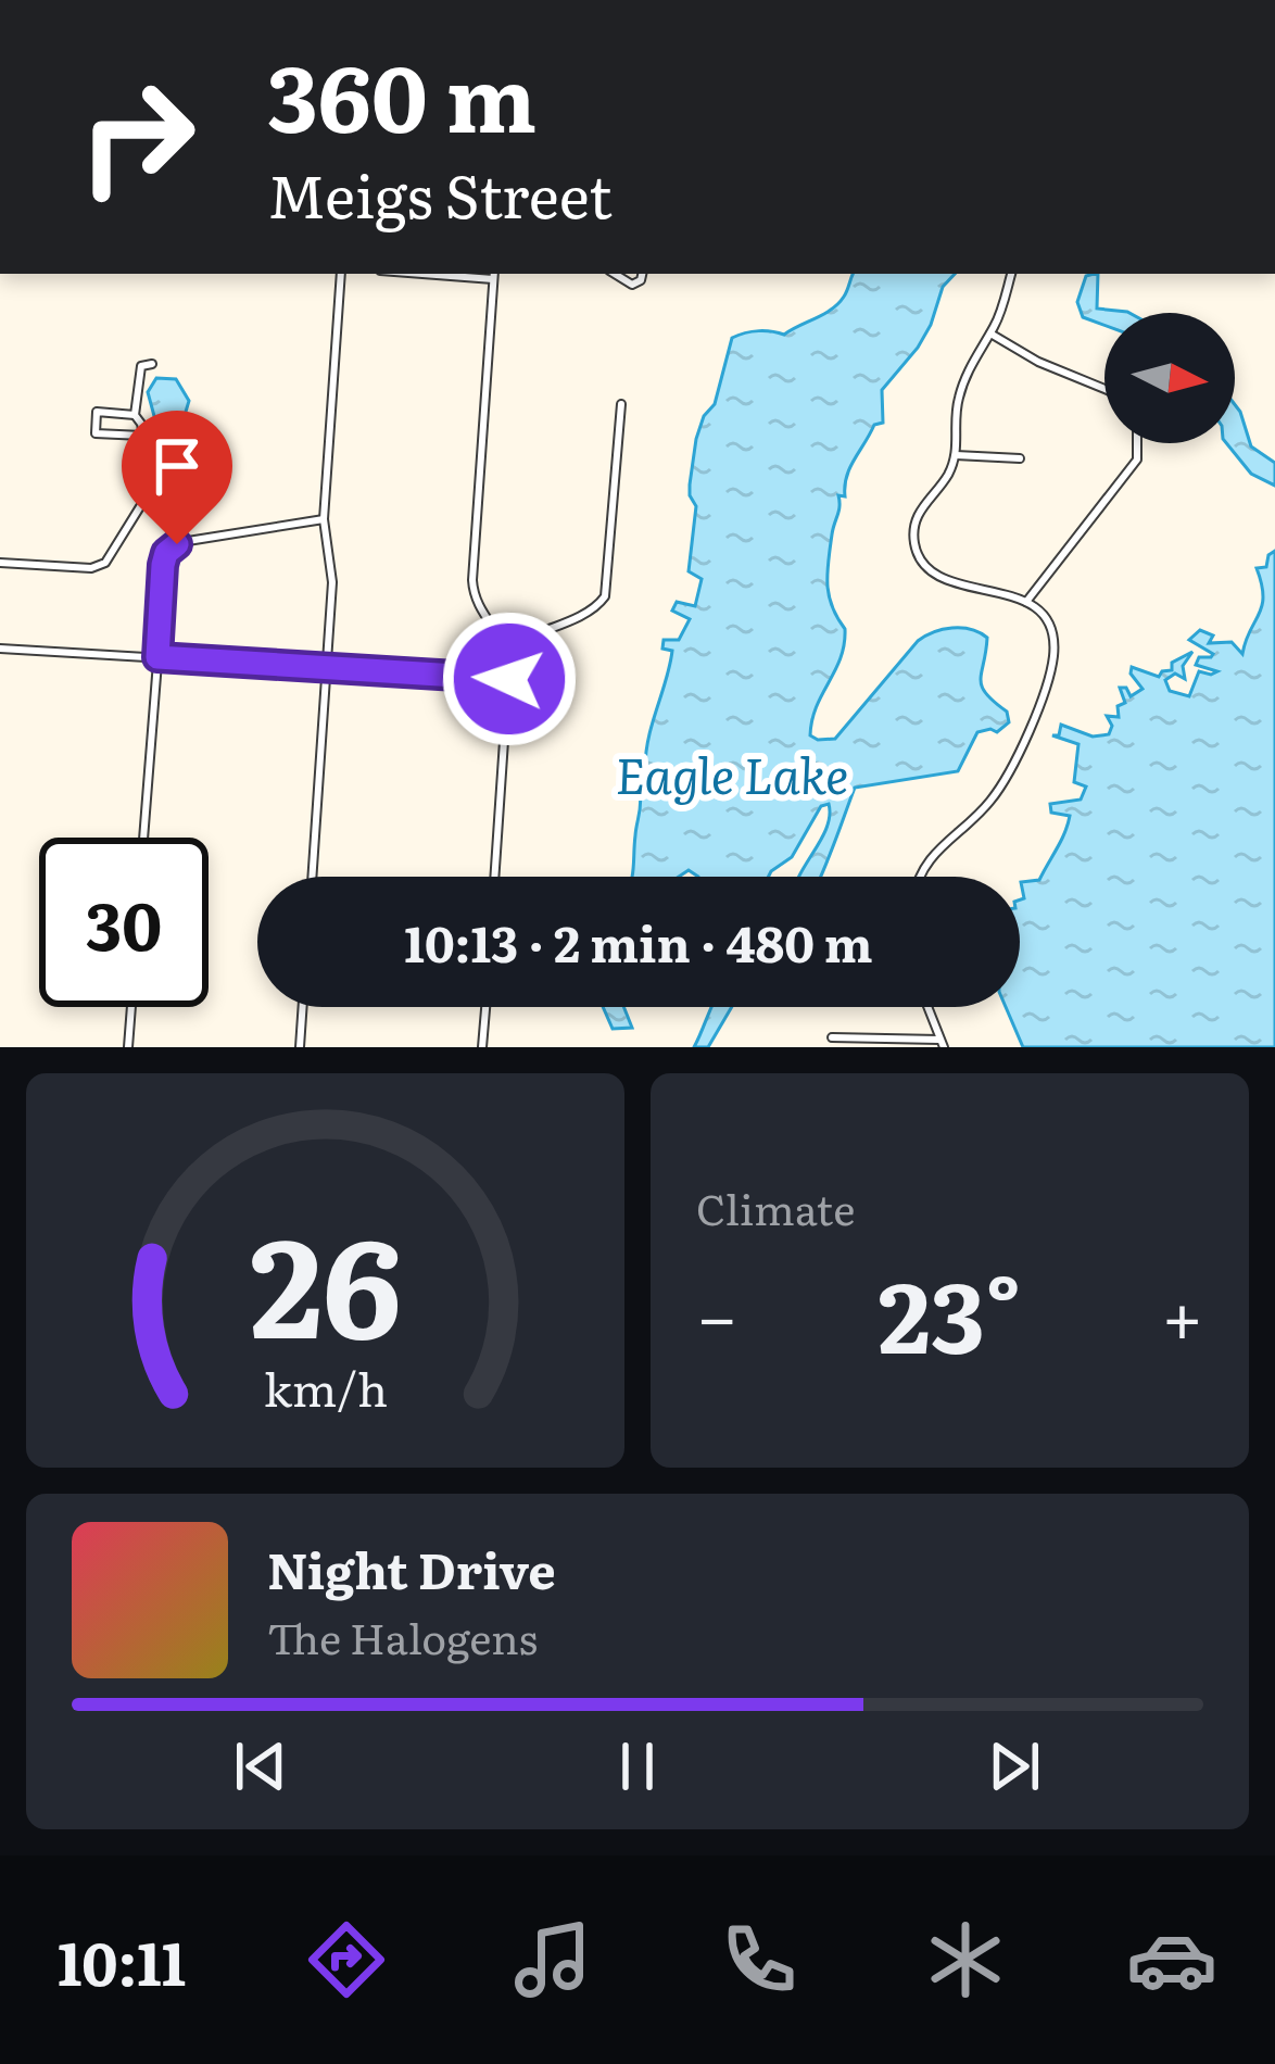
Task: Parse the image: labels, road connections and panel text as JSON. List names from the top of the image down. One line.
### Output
{"water":["Eagle Lake"],"north":"right","page":{"turn":["360 m","Meigs Street"],"limit":"30","trip":"10:13 · 2 min · 480 m","tile":"Climate","heat":["−","23°","+"],"song":["Night Drive","The Halogens"],"tabs":"10:11","gauge":["26","km/h"]}}
